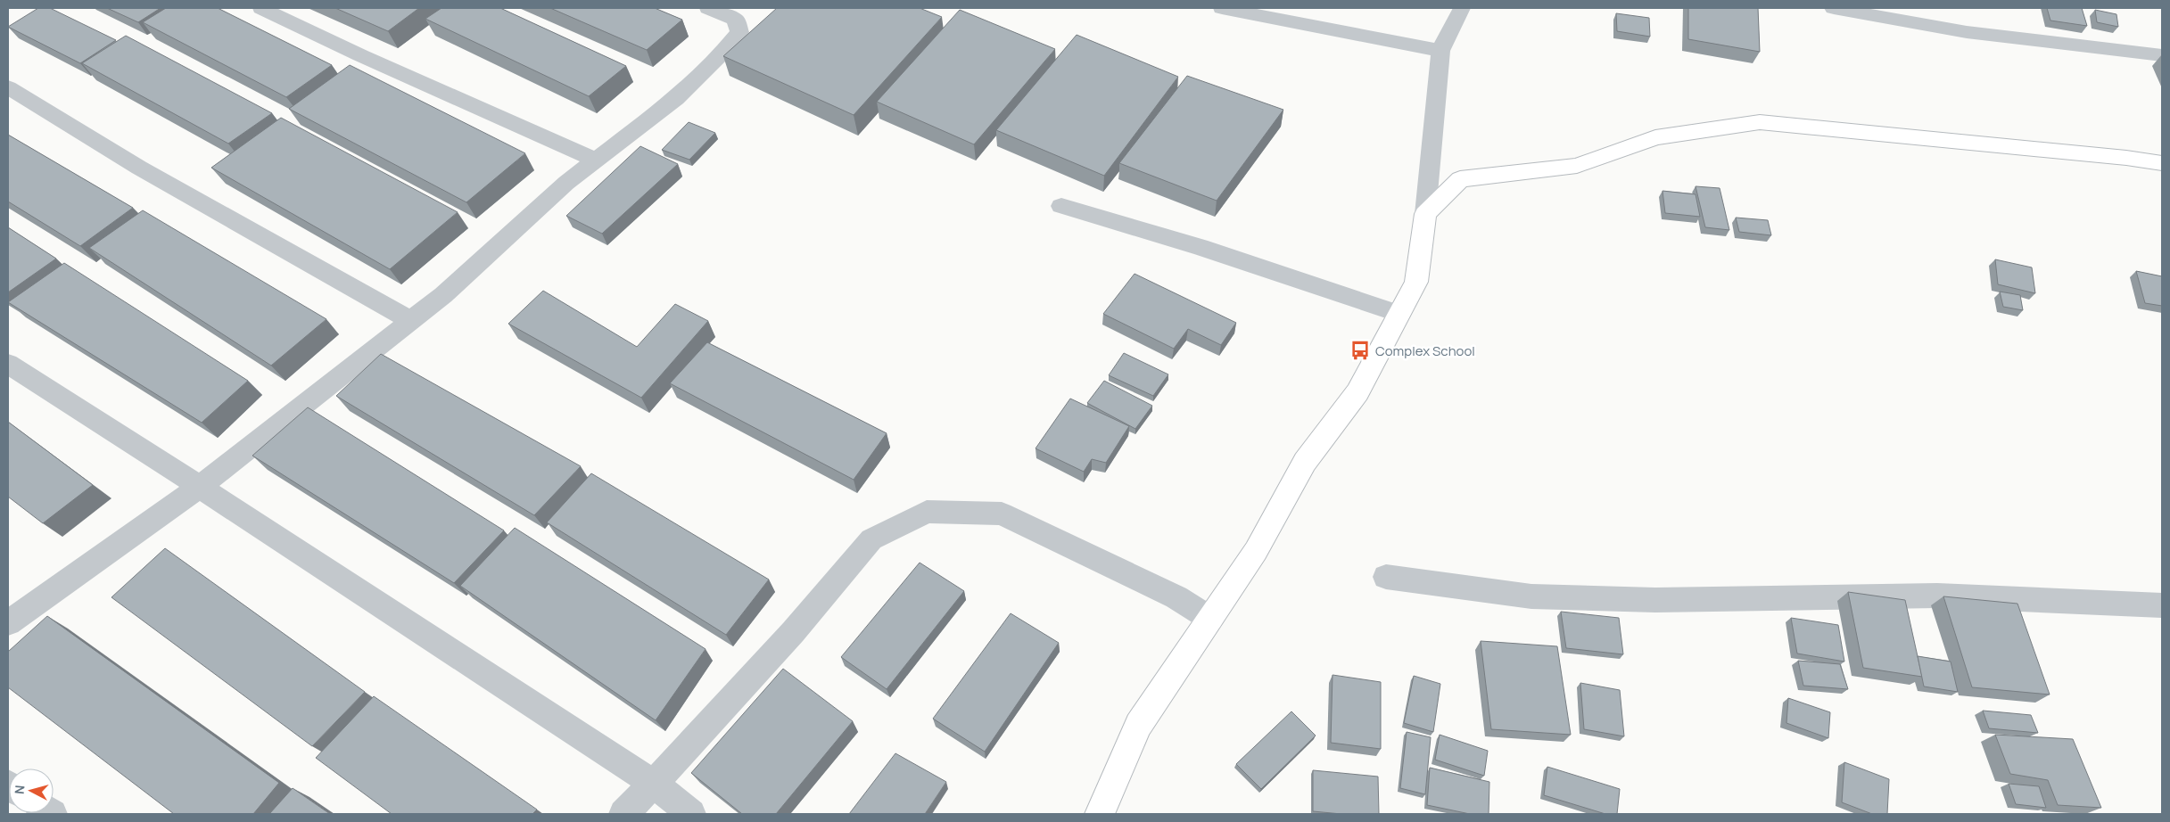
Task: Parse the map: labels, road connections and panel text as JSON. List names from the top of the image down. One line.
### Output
{"places":{"bus stop":["Complex School"]},"north":"left"}
